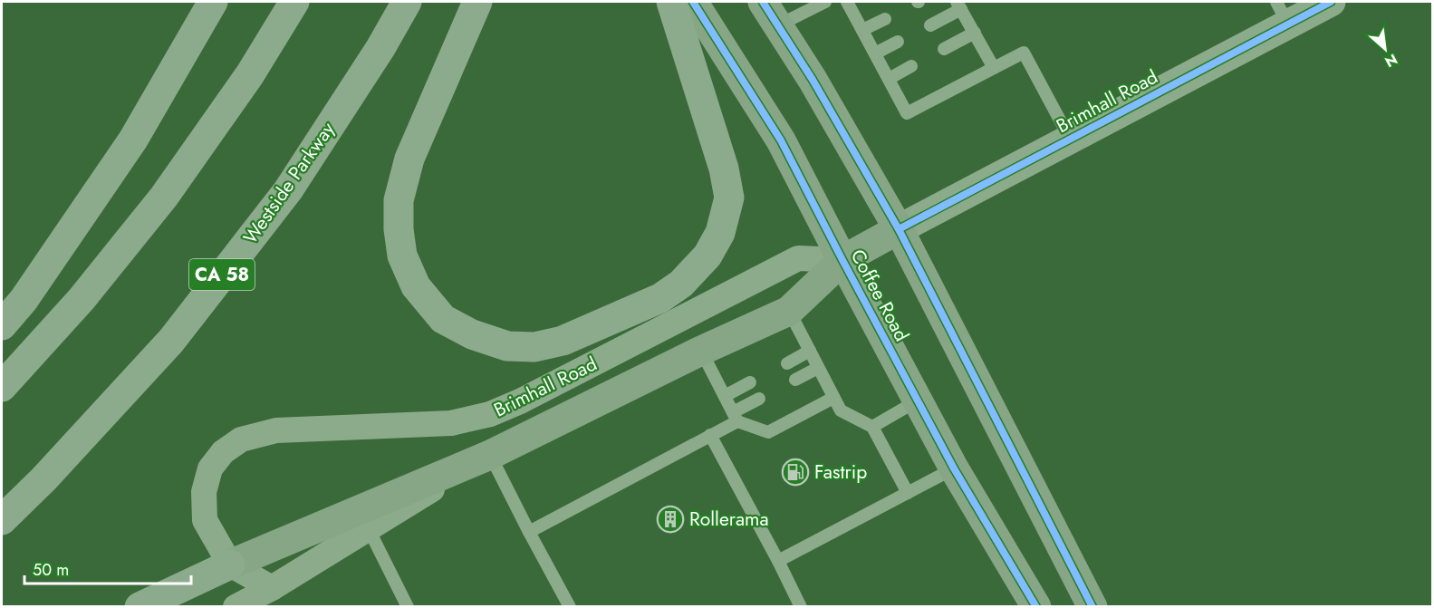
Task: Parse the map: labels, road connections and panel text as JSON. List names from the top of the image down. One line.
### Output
{"streets":{"highway":["Westside Parkway","CA 58"],"main road":["Brimhall Road","Coffee Road"]},"crossings":[["Brimhall Road","Coffee Road"]],"places":{"fuel station":["Fastrip"],"building":["Rollerama"]},"scale_bar":"50 m","north":"bottom right"}
